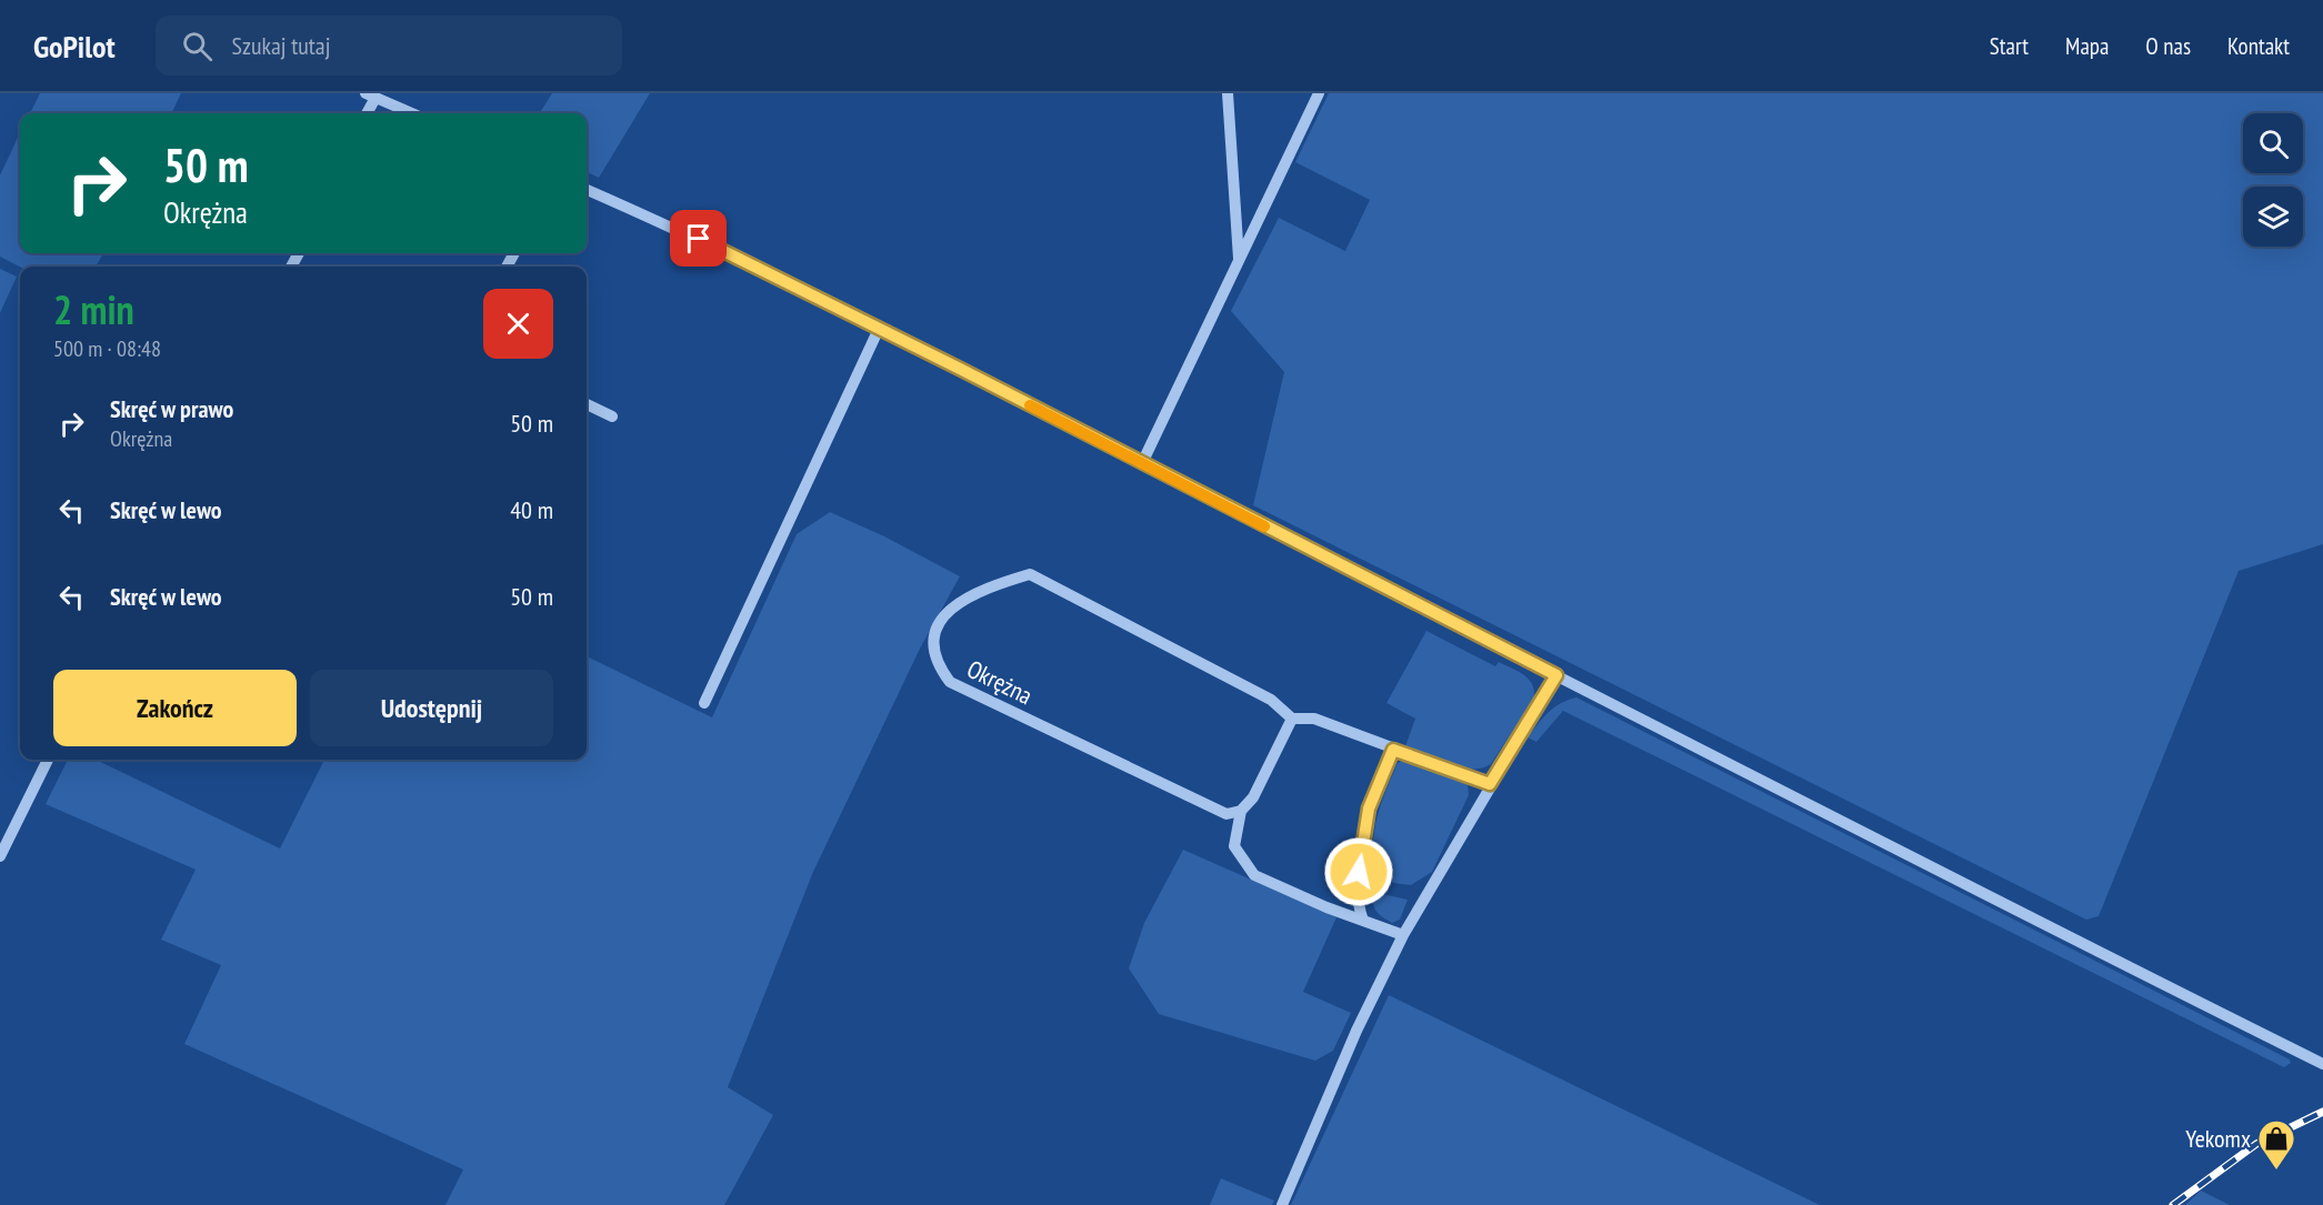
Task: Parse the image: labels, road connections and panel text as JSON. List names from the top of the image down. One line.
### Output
{"streets":{"street":["Okrężna"]},"places":{"shop":["Yekomx"]},"page":{"header":"GoPilot","search":"Szukaj tutaj","nav":["Start","Mapa","O nas","Kontakt"],"turn":["50 m","Okrężna"],"heading":["2 min","500 m · 08:48"],"list":[{"name":"Skręć w prawo","note":"Okrężna","value":"50 m"},{"name":"Skręć w lewo","value":"40 m"},{"name":"Skręć w lewo","value":"50 m"}],"buttons":["Zakończ","Udostępnij"]}}
